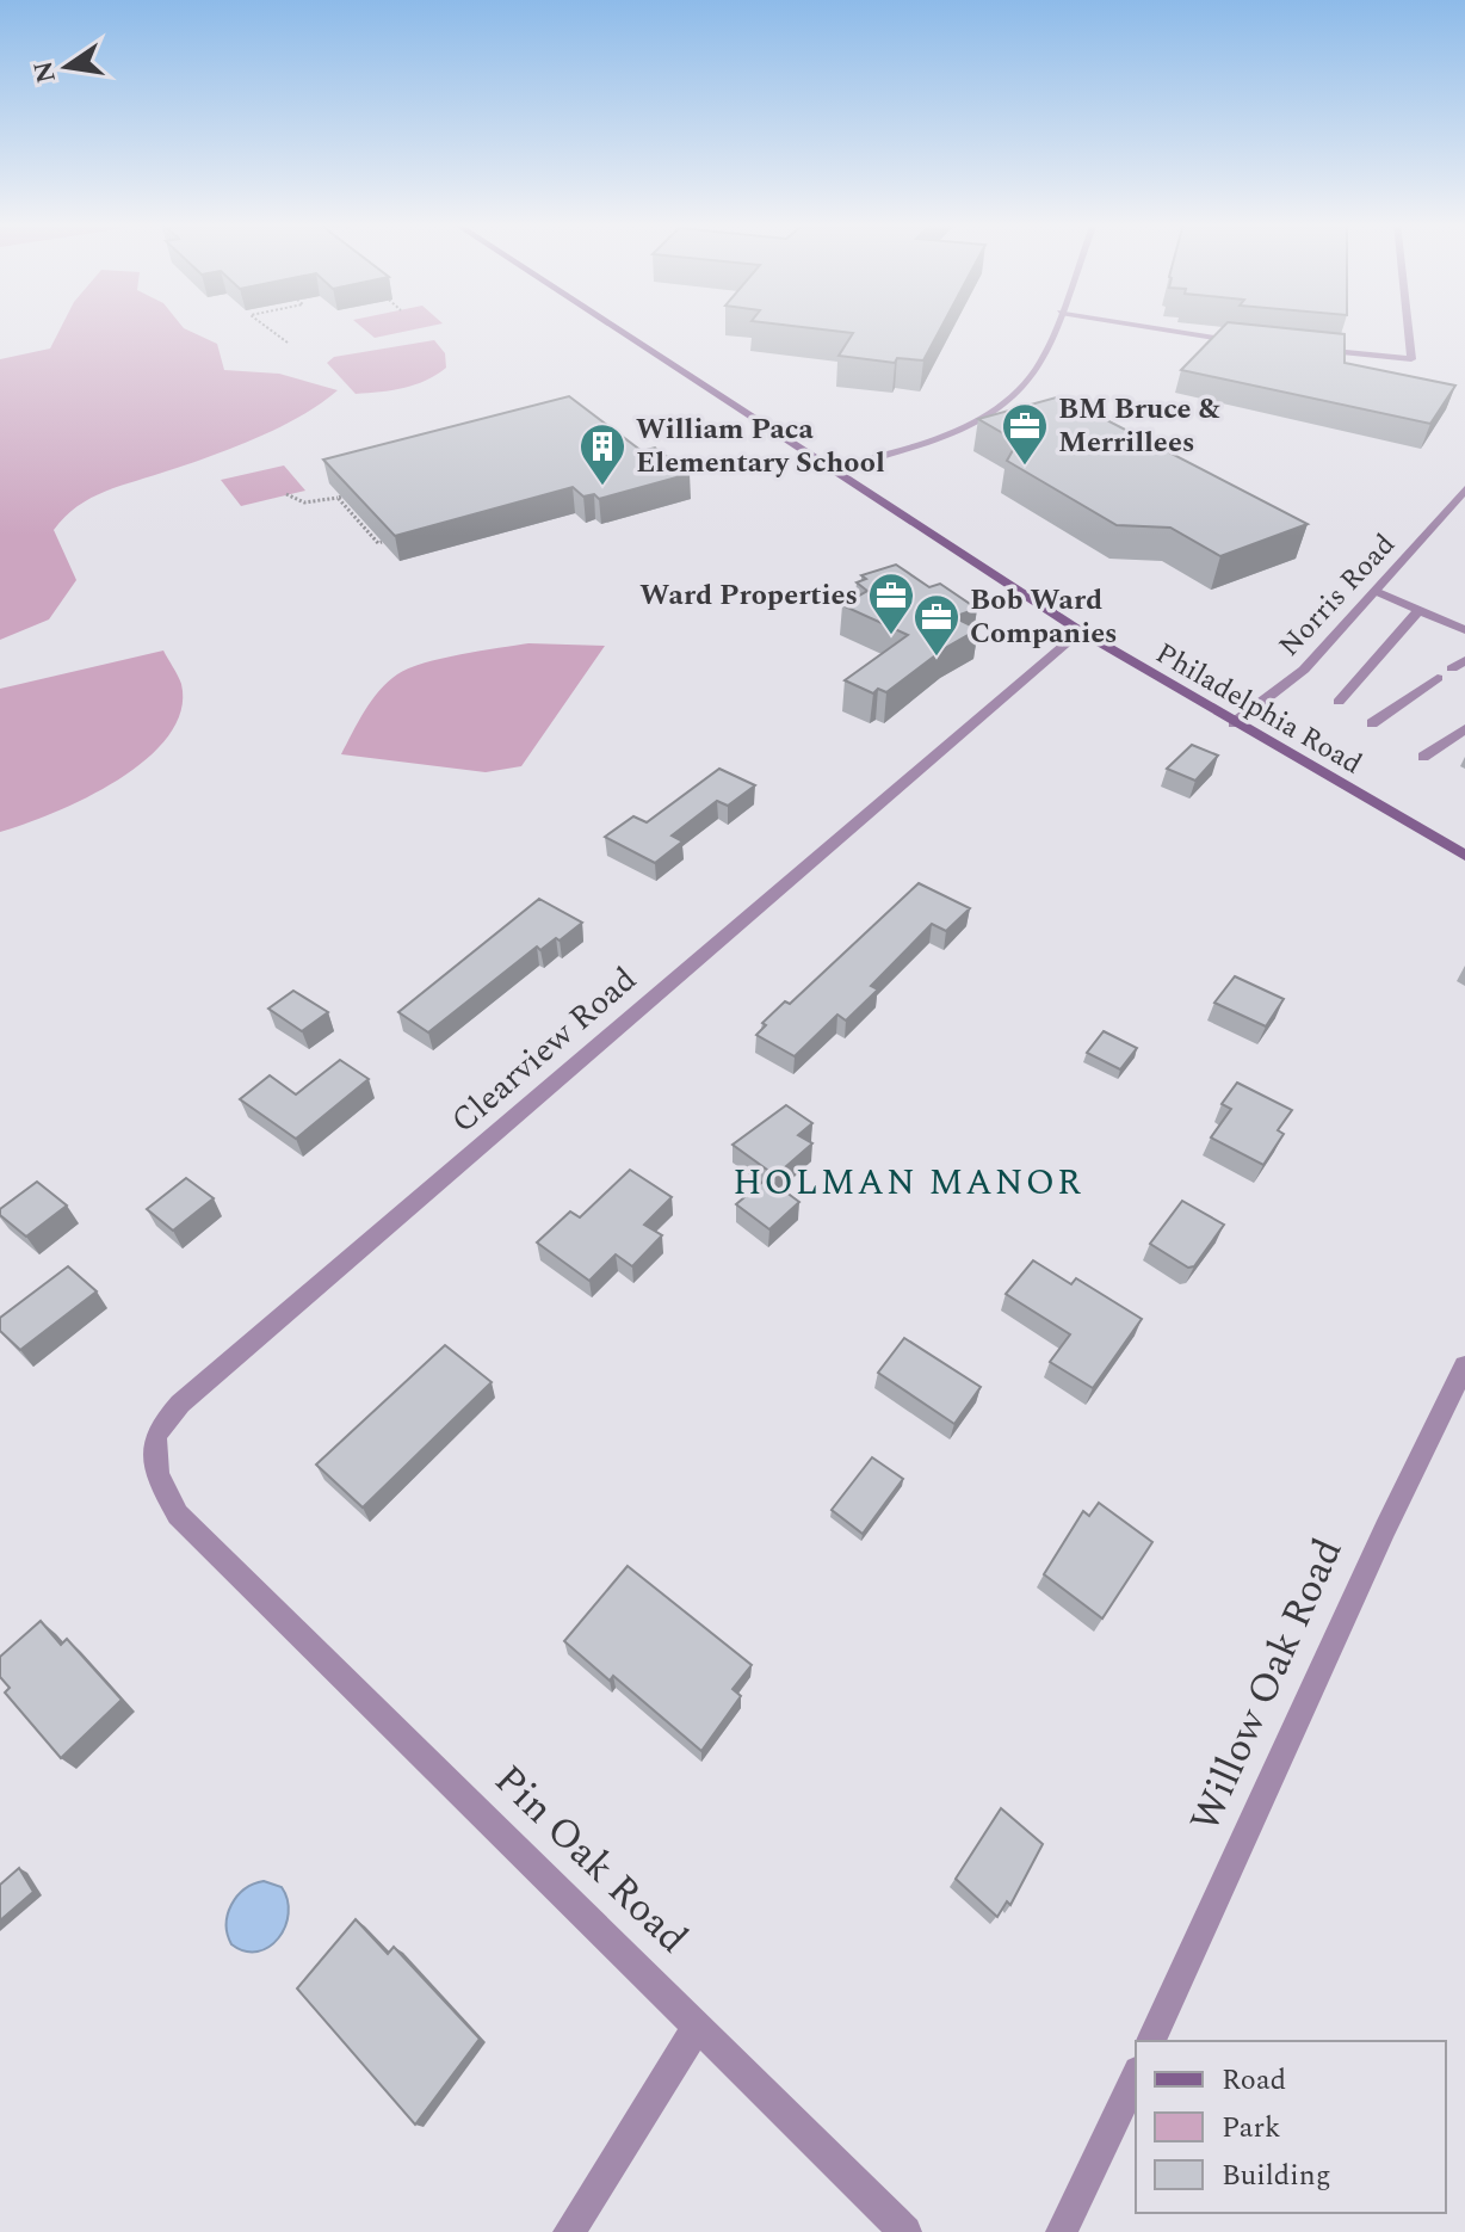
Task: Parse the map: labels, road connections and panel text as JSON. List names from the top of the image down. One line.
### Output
{"streets":{"main road":["Philadelphia Road"],"street":["Norris Road","Clearview Road","Willow Oak Road","Pin Oak Road"]},"crossings":[["Norris Road","Philadelphia Road"],["Philadelphia Road","Clearview Road"],["Clearview Road","Pin Oak Road"]],"districts":["HOLMAN MANOR"],"places":{"office":["BM Bruce & Merrillees","Ward Properties","Bob Ward Companies"],"building":["William Paca Elementary School"]},"legend":["Road","Park","Building"],"north":"left"}
